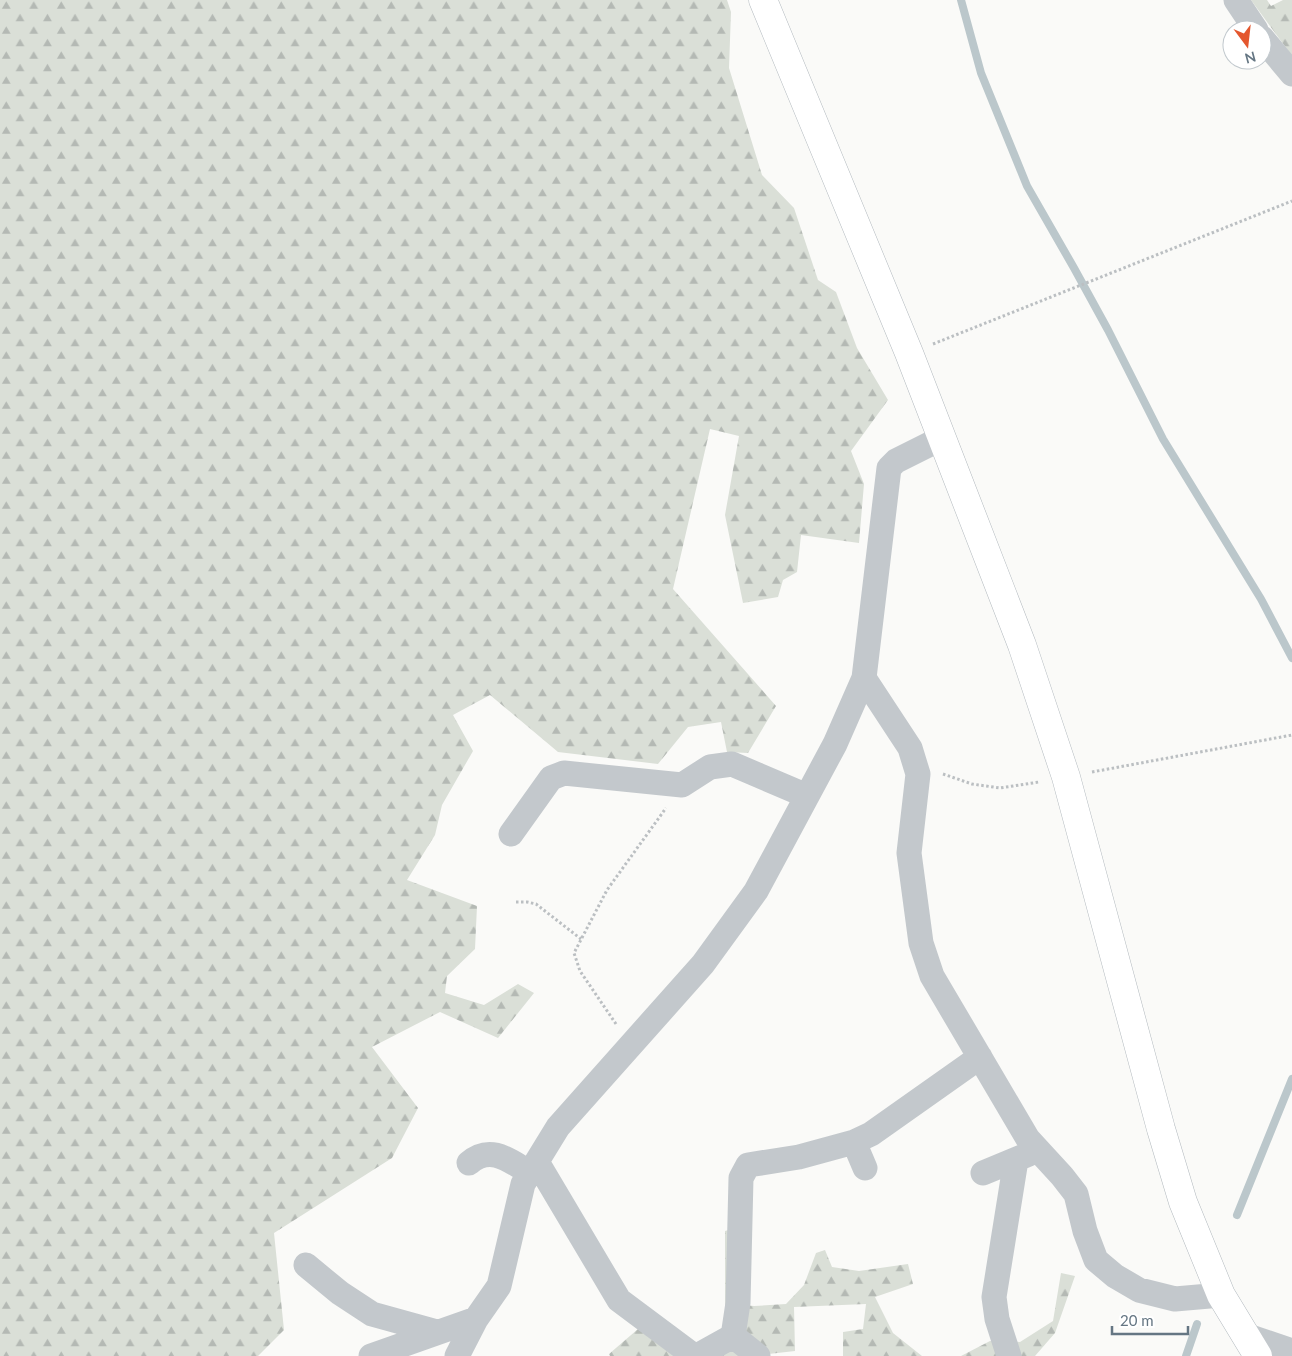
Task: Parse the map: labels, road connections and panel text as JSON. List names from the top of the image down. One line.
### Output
{"scale_bar":"20 m","north":"bottom"}
